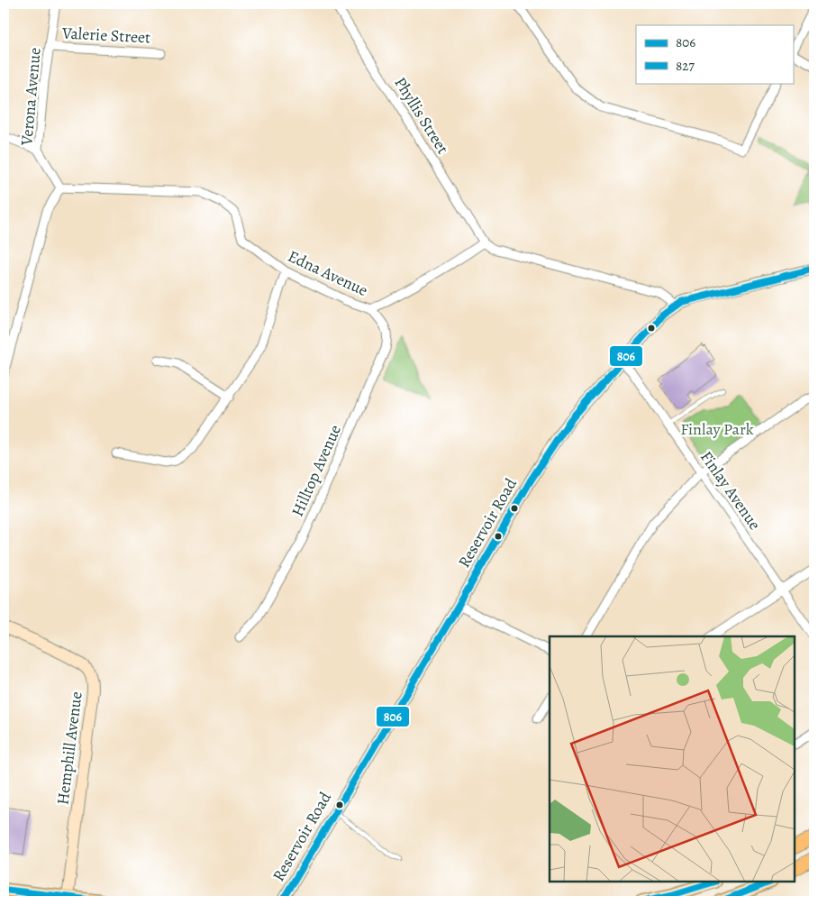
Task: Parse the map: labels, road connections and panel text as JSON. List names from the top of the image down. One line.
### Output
{"streets":{"street":["Valerie Street","Verona Avenue","Phyllis Street","Edna Avenue","Hilltop Avenue","Finlay Avenue","Reservoir Road","Hemphill Avenue"]},"crossings":[["Valerie Street","Verona Avenue"],["Verona Avenue","Edna Avenue"],["Phyllis Street","Edna Avenue"],["Edna Avenue","Hilltop Avenue"],["Finlay Avenue","Reservoir Road"]],"parks":["Finlay Park"],"lines":["transit line 806","transit line 827"],"legend":["806","827"]}
